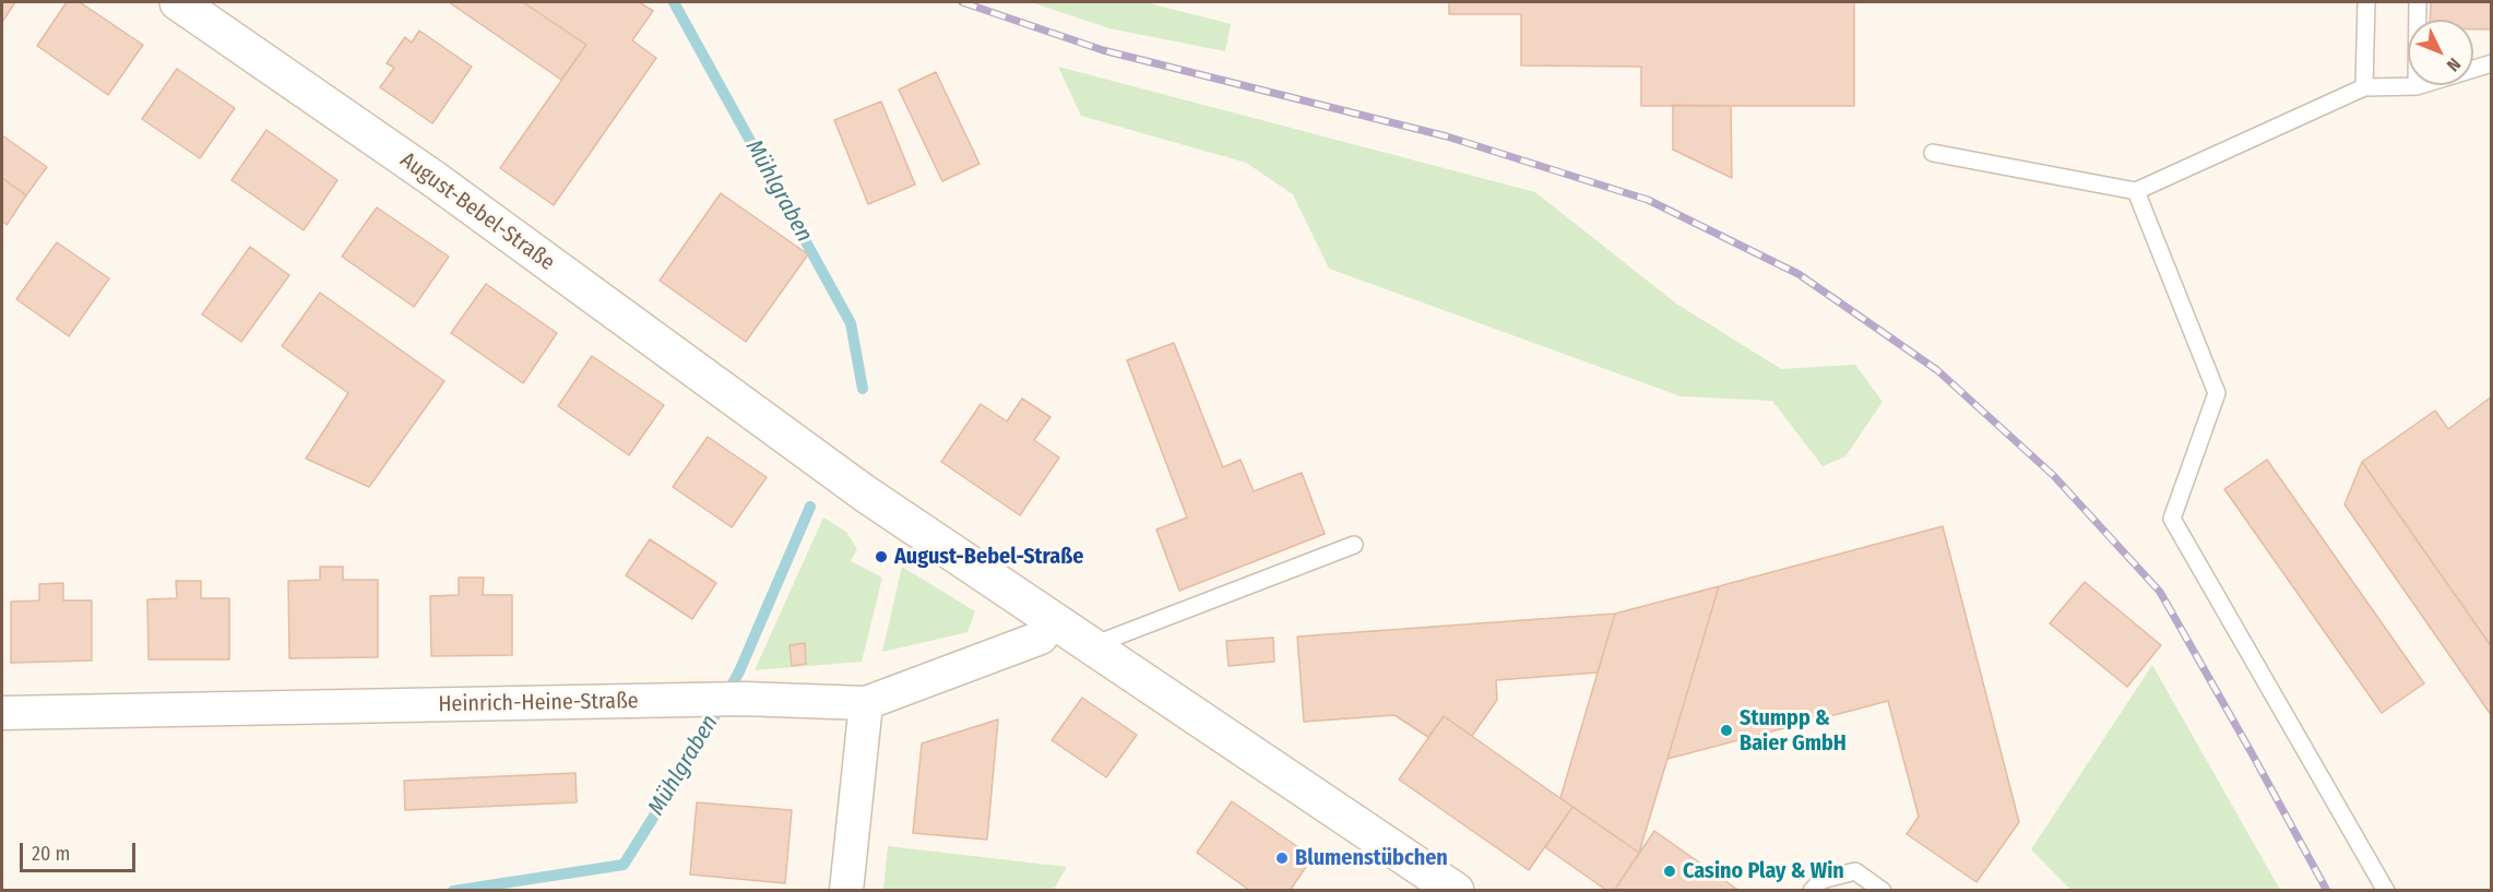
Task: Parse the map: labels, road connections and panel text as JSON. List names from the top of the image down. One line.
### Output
{"streets":{"street":["August-Bebel-Straße","Heinrich-Heine-Straße"]},"crossings":[["August-Bebel-Straße","Heinrich-Heine-Straße"]],"water":["Mühlgraben"],"places":["August-Bebel-Straße","Stumpp & Baier GmbH","Blumenstübchen","Casino Play & Win"],"scale_bar":"20 m","north":"bottom right"}
